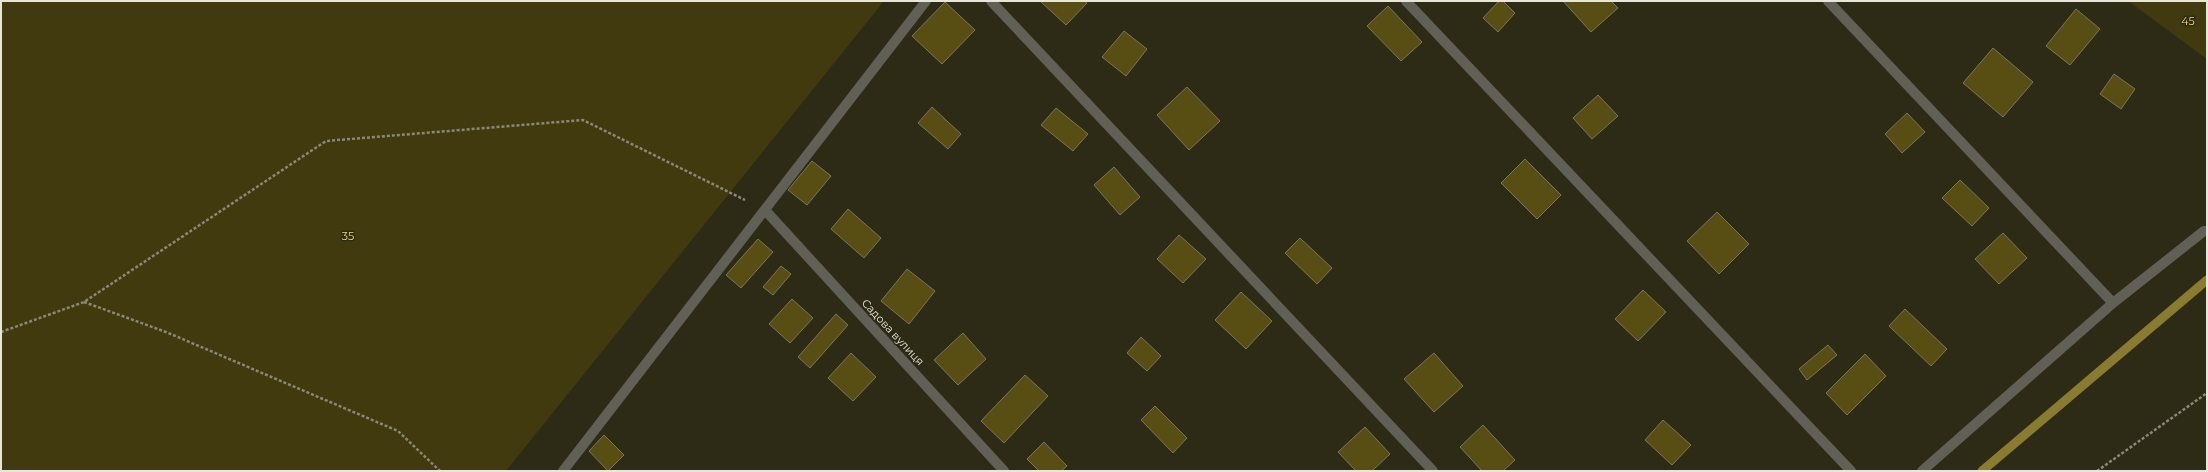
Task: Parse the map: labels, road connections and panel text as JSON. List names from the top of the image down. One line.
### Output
{"streets":{"street":["Садова вулиця"]},"parks":["45","35"]}
